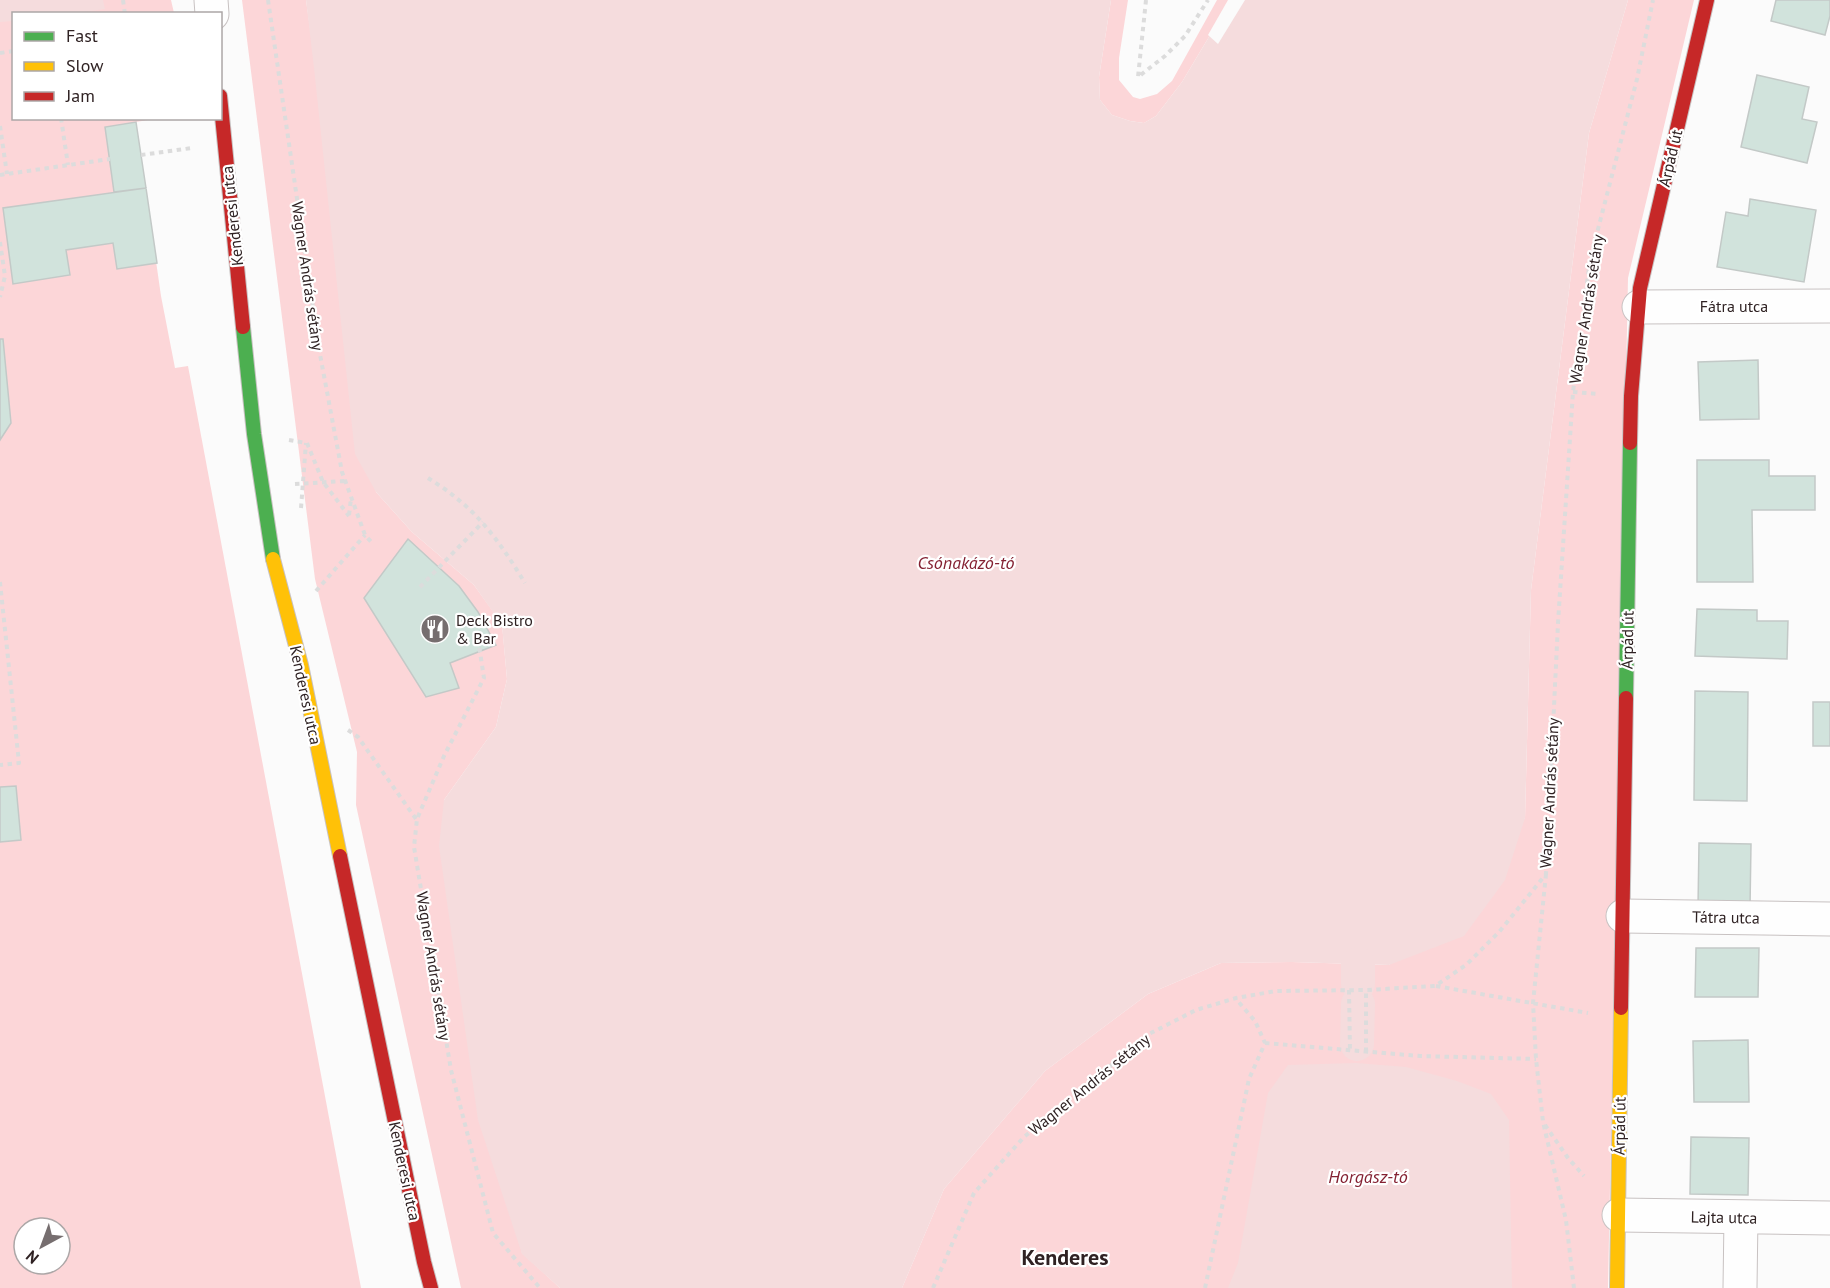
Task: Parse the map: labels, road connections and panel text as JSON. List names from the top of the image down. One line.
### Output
{"streets":{"street":["Árpád út","Kenderesi utca","Fátra utca","Tátra utca","Lajta utca"],"path":["Wagner András sétány"]},"crossings":[["Árpád út","Fátra utca"],["Árpád út","Tátra utca"],["Árpád út","Lajta utca"]],"districts":["Kenderes"],"water":["Csónakázó-tó","Horgász-tó"],"places":{"restaurant":["Deck Bistro & Bar"]},"legend":["Fast","Slow","Jam"],"north":"bottom left"}
